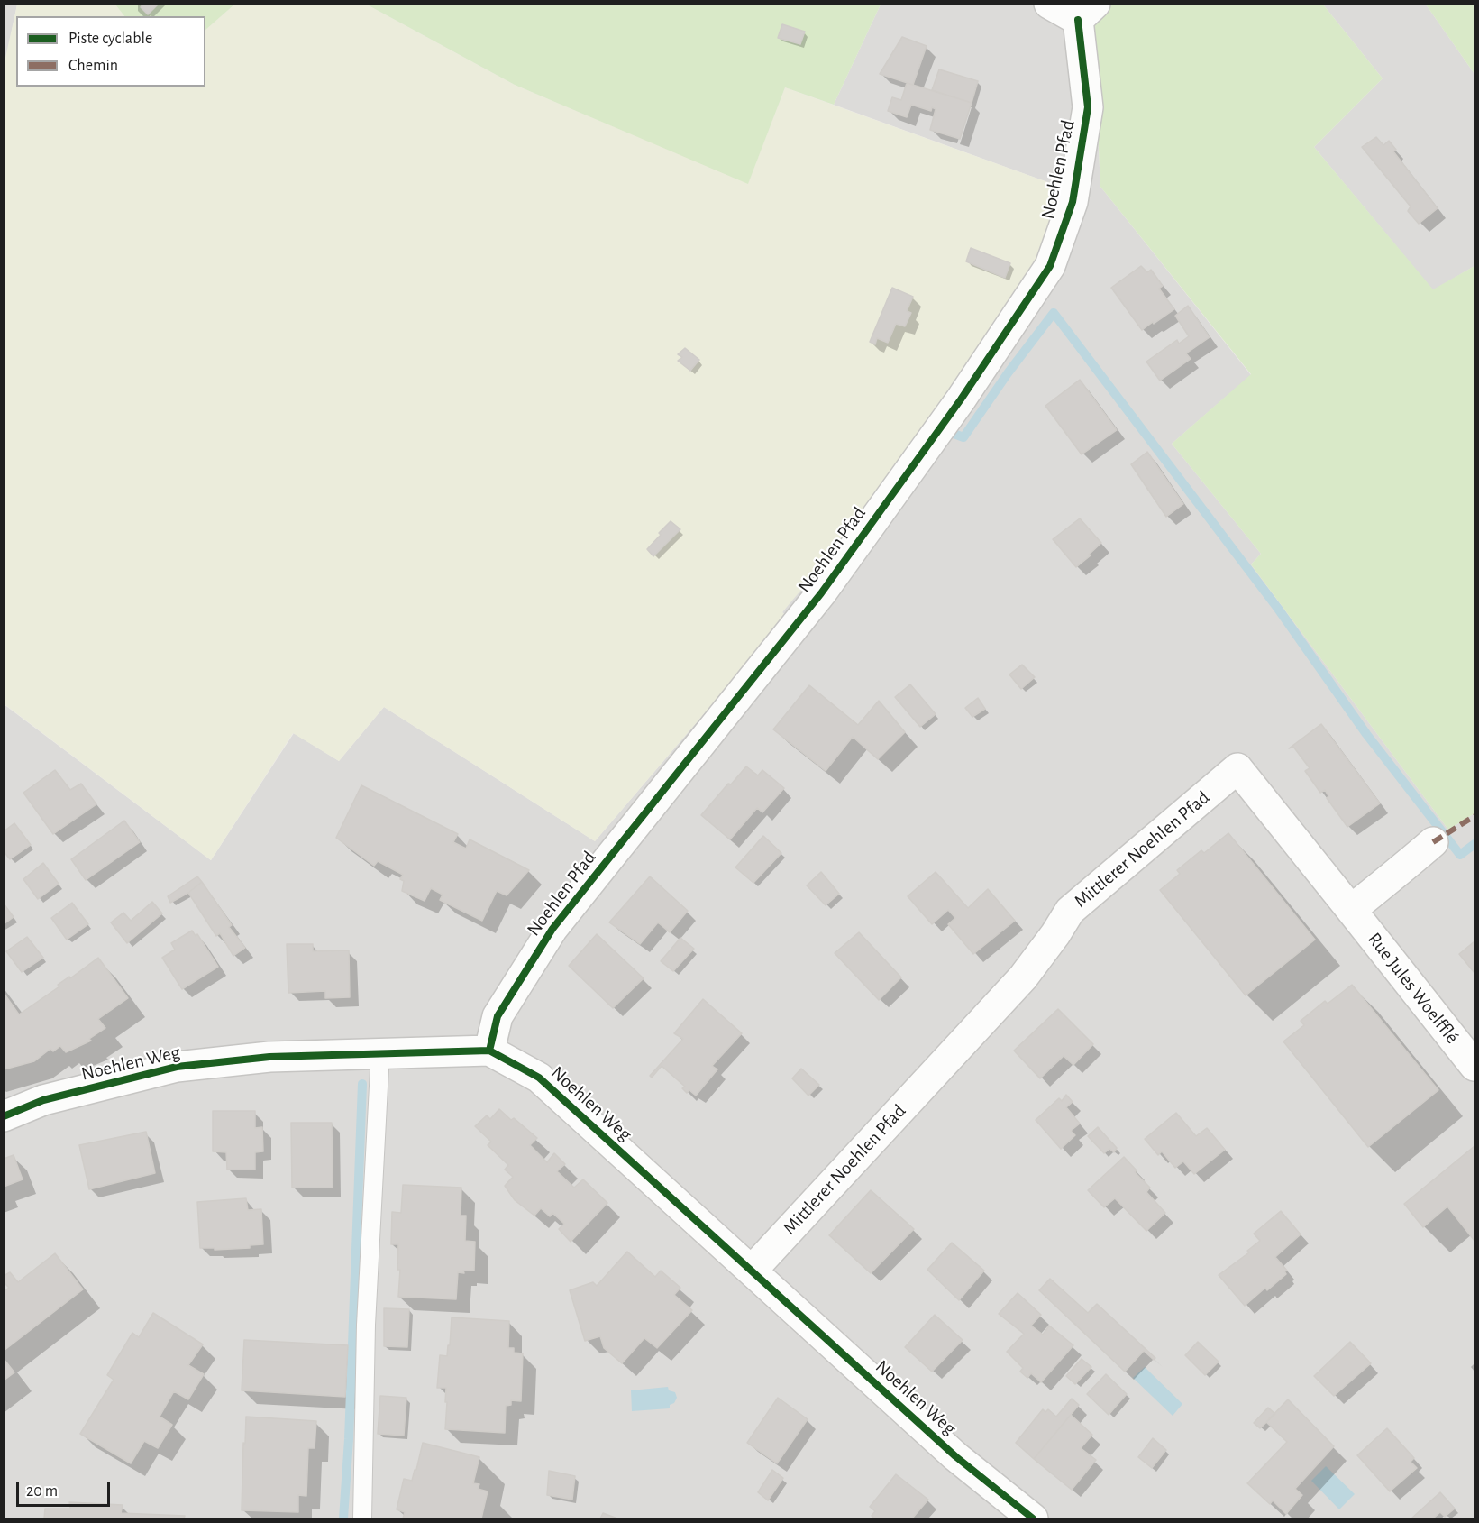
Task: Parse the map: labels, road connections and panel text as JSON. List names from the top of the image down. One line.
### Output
{"streets":{"street":["Noehlen Pfad","Mittlerer Noehlen Pfad","Rue Jules Woelfflé","Noehlen Weg"]},"crossings":[["Noehlen Pfad","Noehlen Weg"],["Mittlerer Noehlen Pfad","Rue Jules Woelfflé"],["Mittlerer Noehlen Pfad","Noehlen Weg"]],"legend":["Piste cyclable","Chemin"],"scale_bar":"20 m"}
